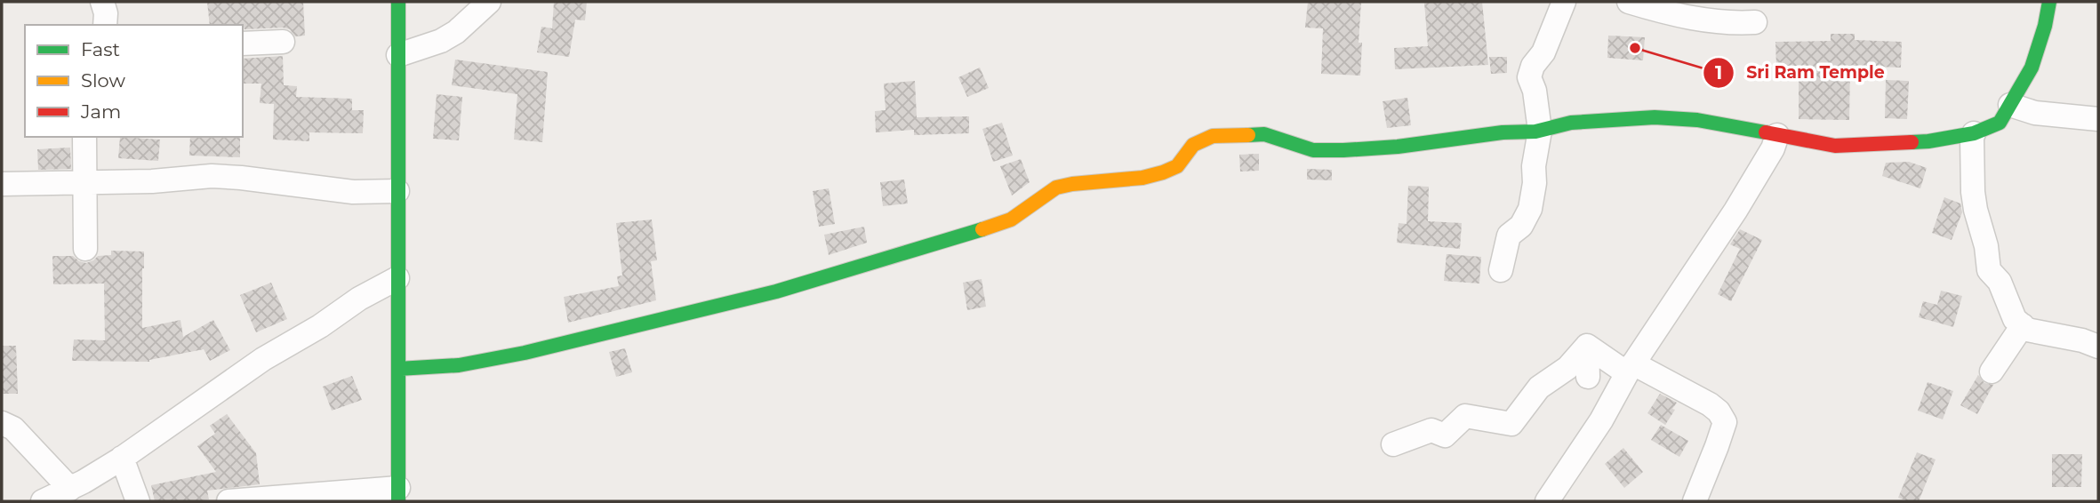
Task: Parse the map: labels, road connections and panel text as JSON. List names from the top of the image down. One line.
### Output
{"places":["Sri Ram Temple"],"legend":["Fast","Slow","Jam"]}
